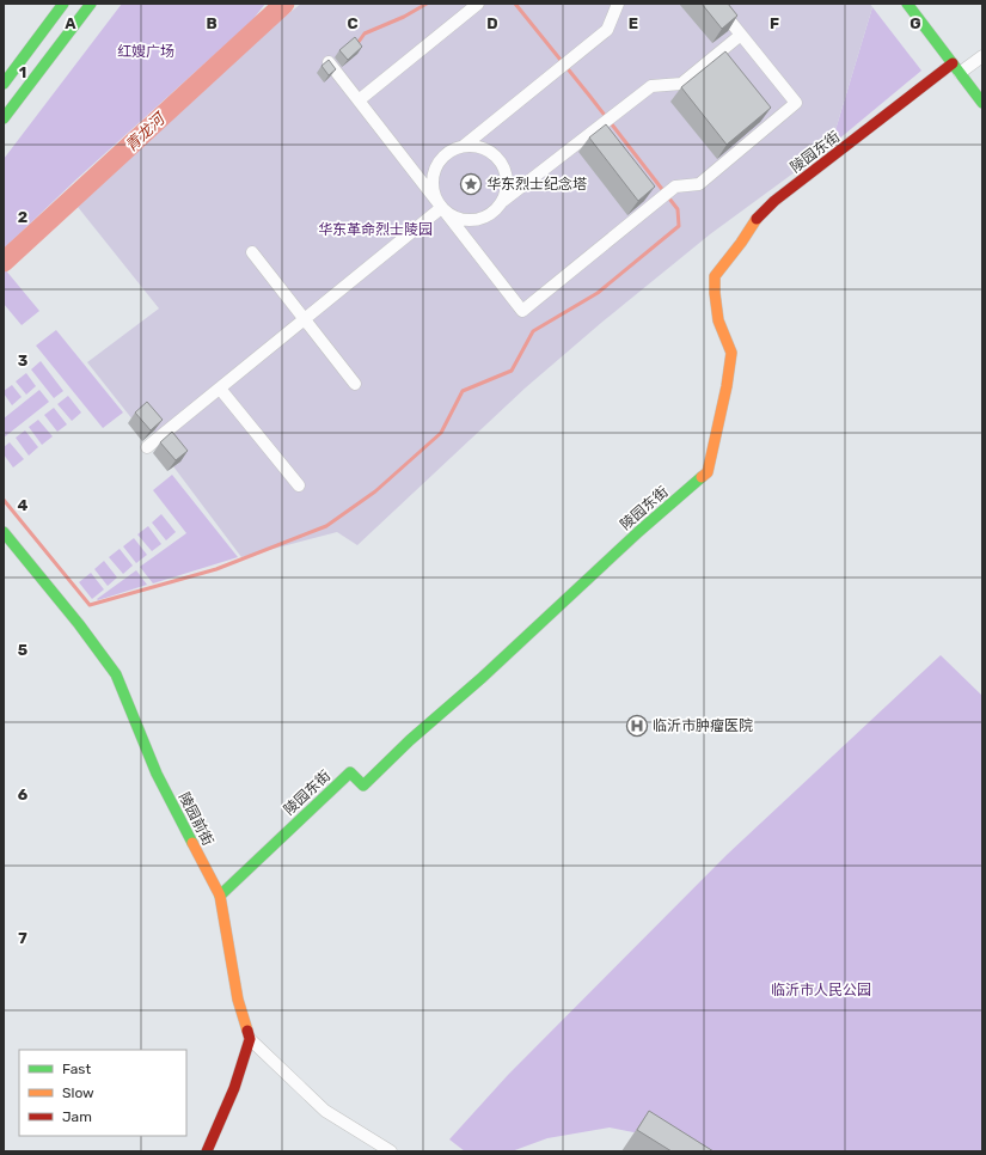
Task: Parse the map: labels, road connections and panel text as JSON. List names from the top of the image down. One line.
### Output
{"streets":{"street":["陵园东街","陵园前街"]},"crossings":[["陵园东街","陵园前街"]],"water":["青龙河"],"parks":["红嫂广场","华东革命烈士陵园","临沂市人民公园"],"places":{"place":["华东烈士纪念塔"],"hospital":["临沂市肿瘤医院"]},"legend":["Fast","Slow","Jam"],"grid":{"columns":["A","B","C","D","E","F","G"],"rows":["1","2","3","4","5","6","7"]}}
